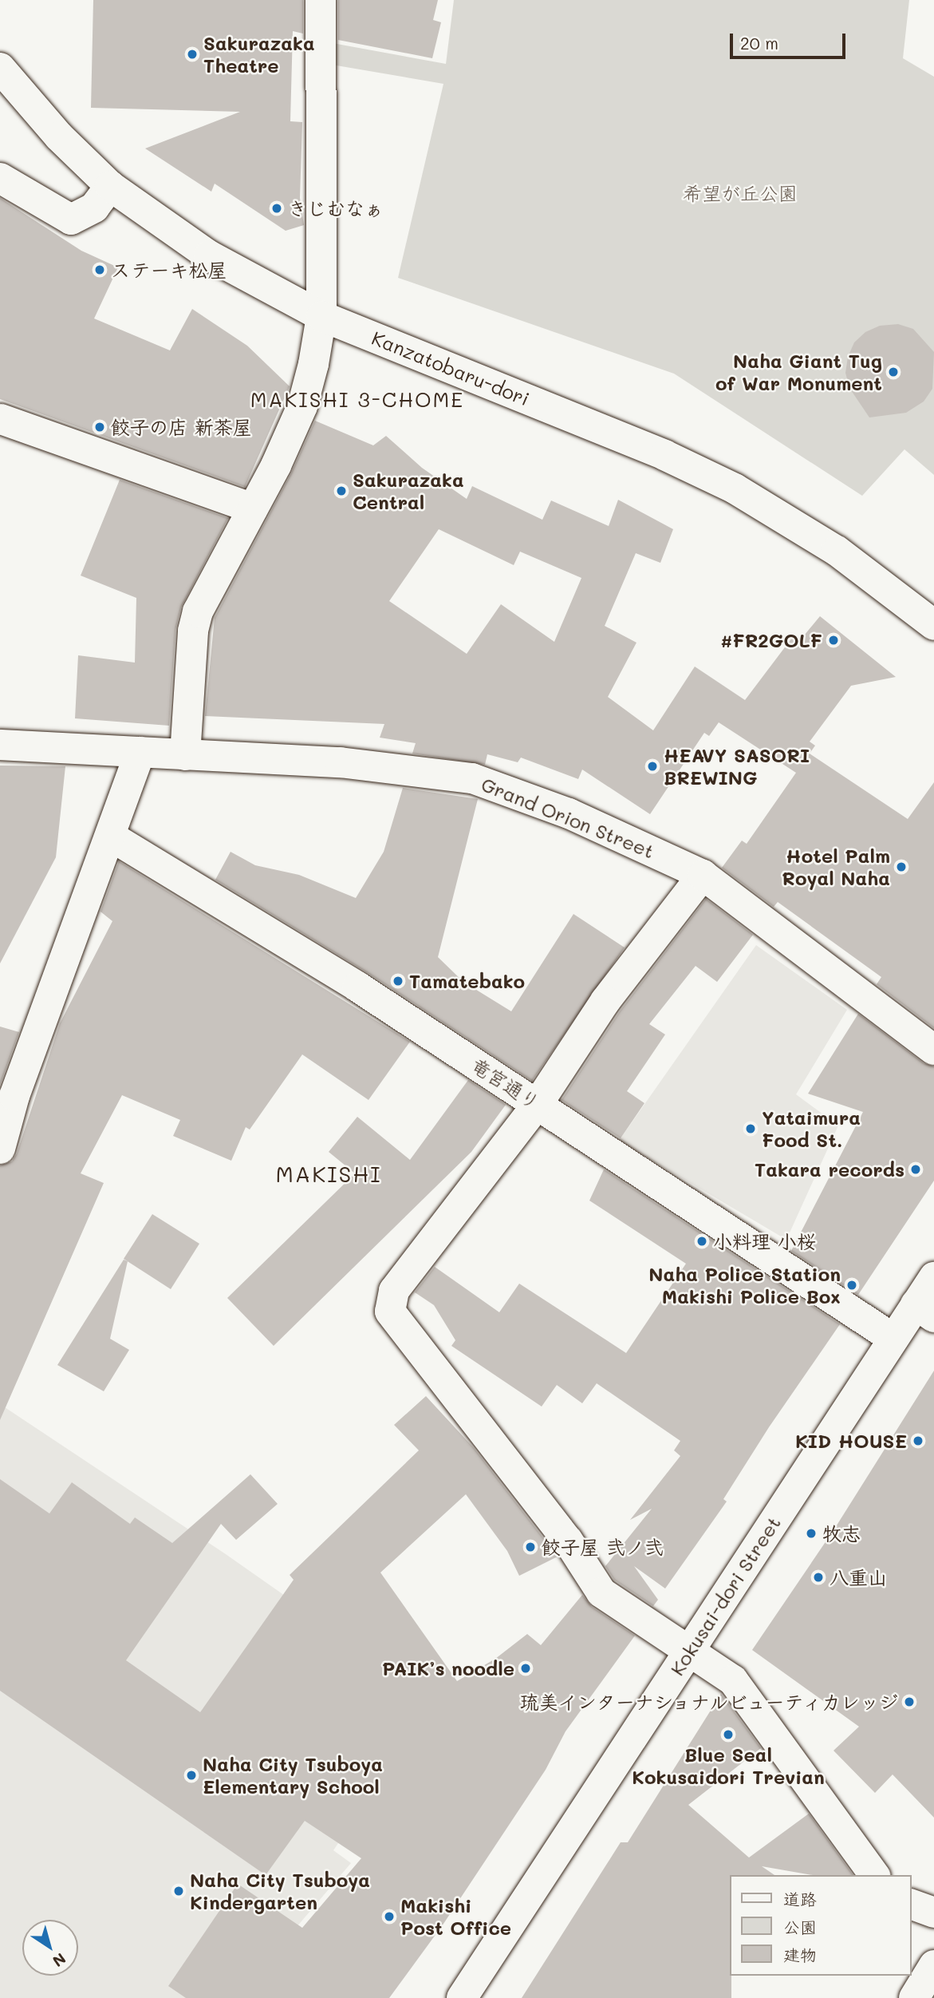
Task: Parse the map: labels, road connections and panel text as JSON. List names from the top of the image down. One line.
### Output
{"streets":{"street":["Kanzatobaru-dori","Grand Orion Street","竜宮通り","Kokusai-dori Street"]},"crossings":[["竜宮通り","Kokusai-dori Street"]],"districts":["MAKISHI 3-CHOME","MAKISHI"],"parks":["希望が丘公園"],"places":["Sakurazaka Theatre","きじむなぁ","ステーキ松屋","Naha Giant Tug of War Monument","餃子の店 新茶屋","Sakurazaka Central","#FR2GOLF","HEAVY SASORI BREWING","Hotel Palm Royal Naha","Tamatebako","Yataimura Food St.","Takara records","小料理 小桜","Naha Police Station Makishi Police Box","KID HOUSE","牧志","餃子屋 弐ノ弐","八重山","PAIK’s noodle","琉美インターナショナルビューティカレッジ","Blue Seal Kokusaidori Trevian","Naha City Tsuboya Elementary School","Naha City Tsuboya Kindergarten","Makishi Post Office"],"legend":["道路","公園","建物"],"scale_bar":"20 m","north":"bottom right"}
